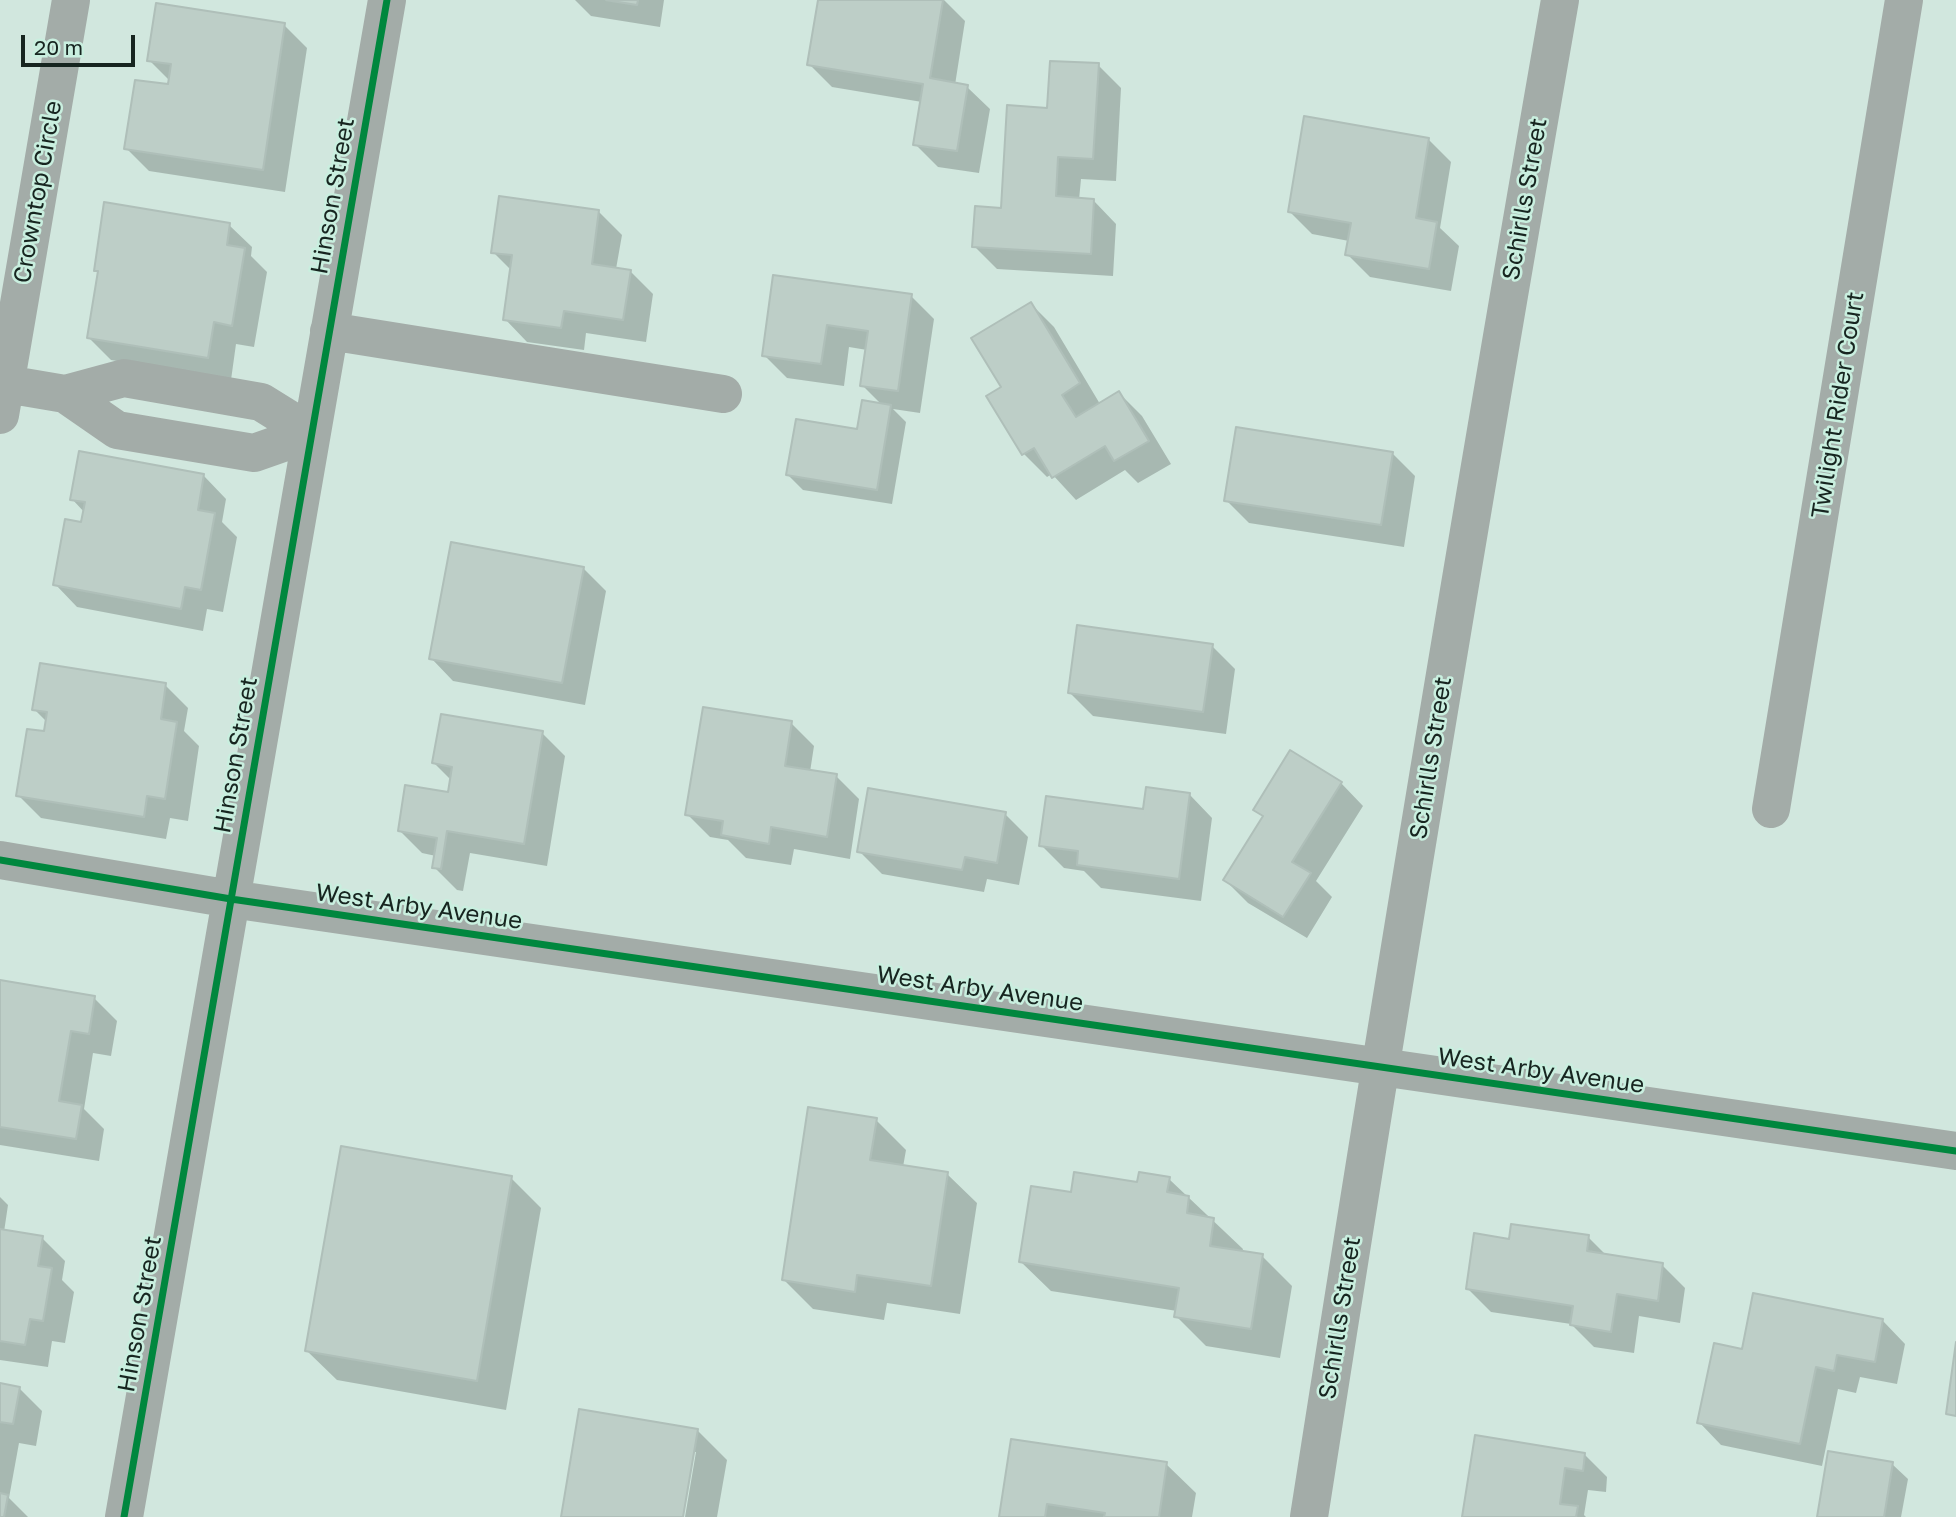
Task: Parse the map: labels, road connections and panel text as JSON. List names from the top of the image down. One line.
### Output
{"streets":{"street":["Crowntop Circle","Hinson Street","Schirlls Street","Twilight Rider Court","West Arby Avenue"]},"crossings":[["Crowntop Circle","Hinson Street"],["Hinson Street","West Arby Avenue"],["Schirlls Street","West Arby Avenue"]],"scale_bar":"20 m"}
